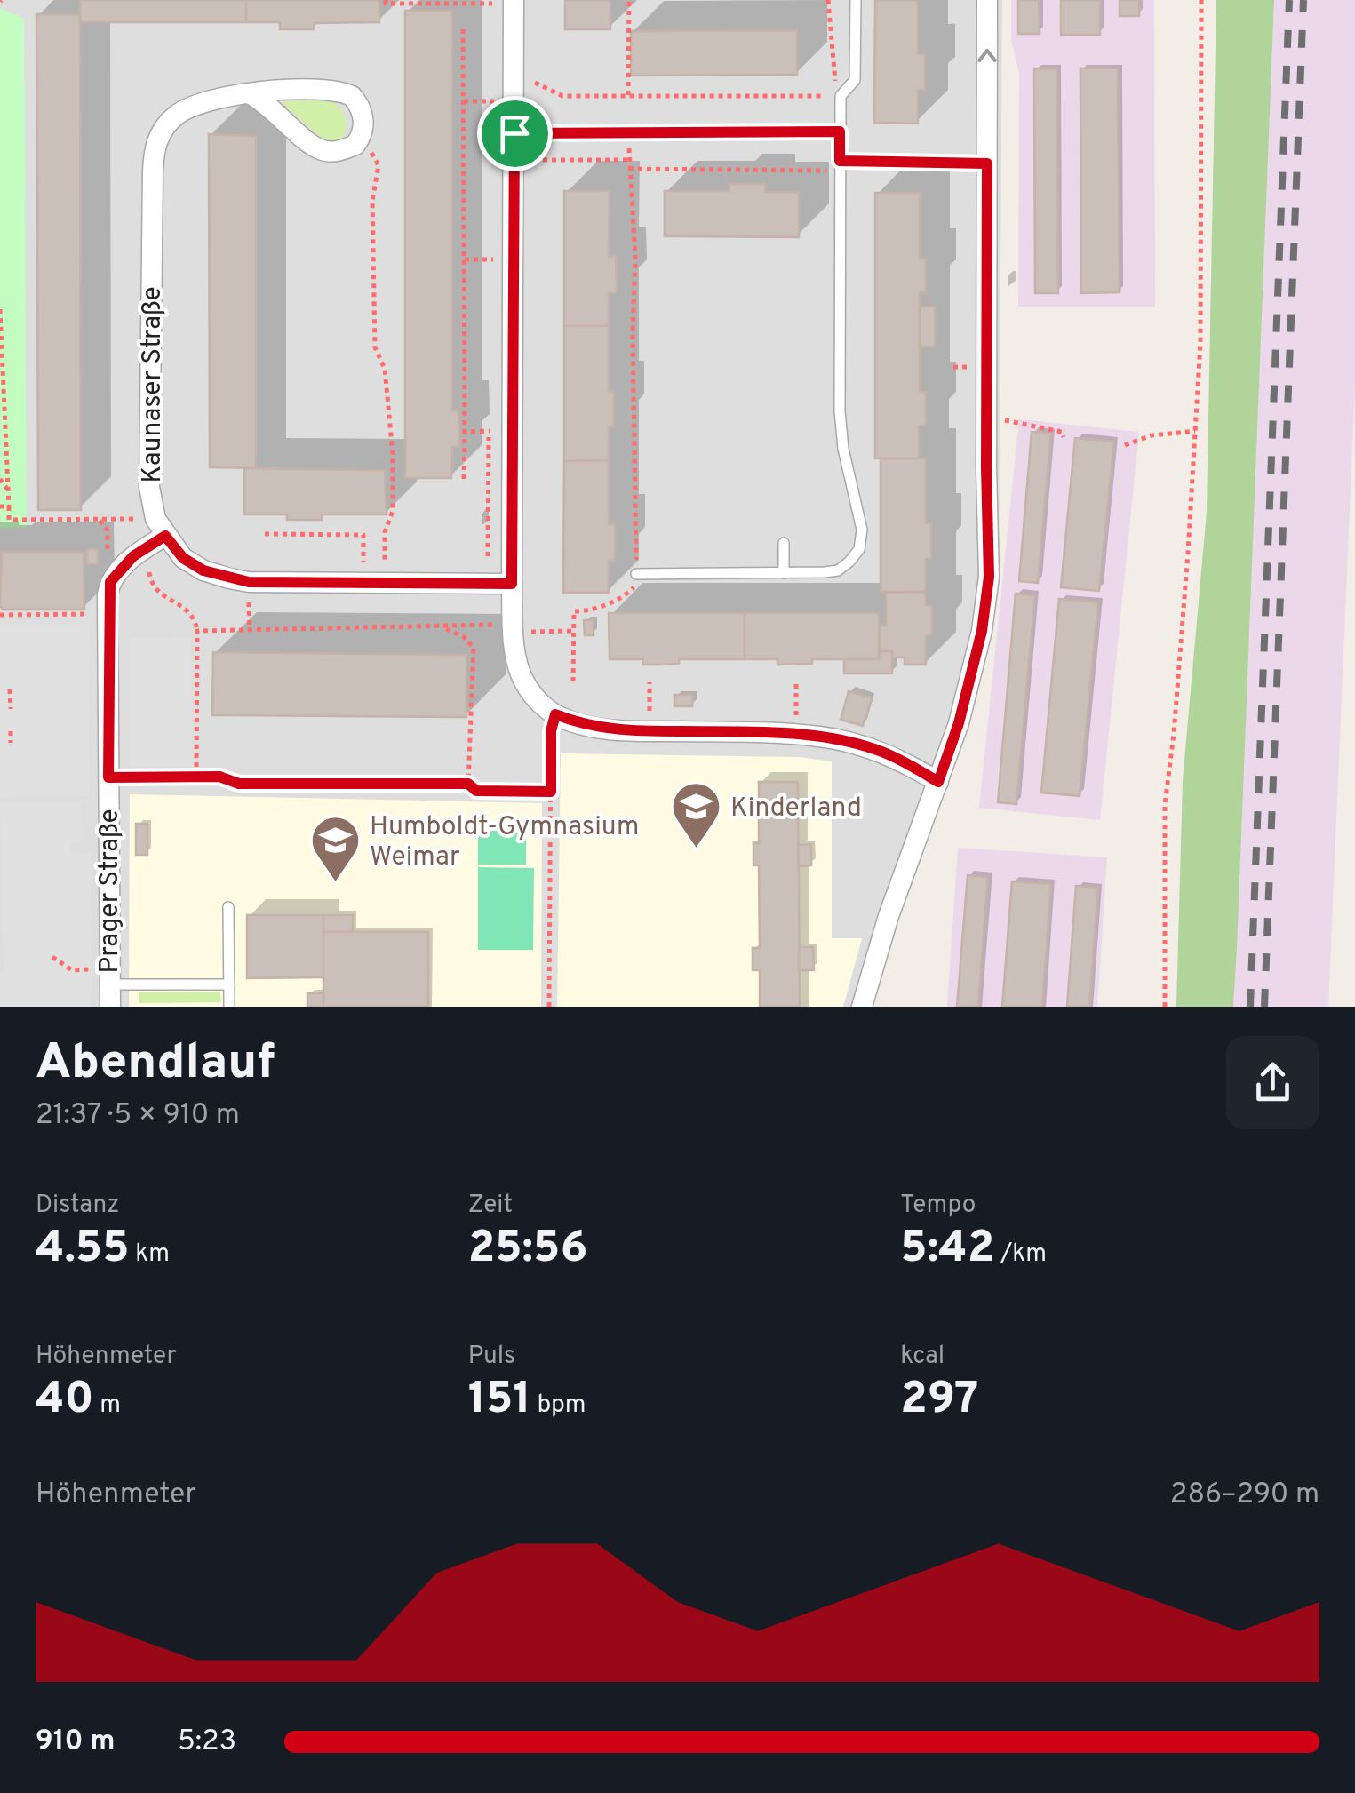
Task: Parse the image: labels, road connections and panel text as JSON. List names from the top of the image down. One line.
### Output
{"streets":{"street":["Kaunaser Straße","Prager Straße"]},"places":{"school or university":["Kinderland","Humboldt-Gymnasium Weimar"]},"page":{"heading":["Abendlauf","21:37 · 5 × 910 m"],"stats":[["Distanz","4.55 km"],["Zeit","25:56"],["Tempo","5:42 /km"],["Höhenmeter","40 m"],["Puls","151 bpm"],["kcal","297"]],"chart":["Höhenmeter","286–290 m"],"list":[{"name":"910 m","note":"5:23"}]}}
